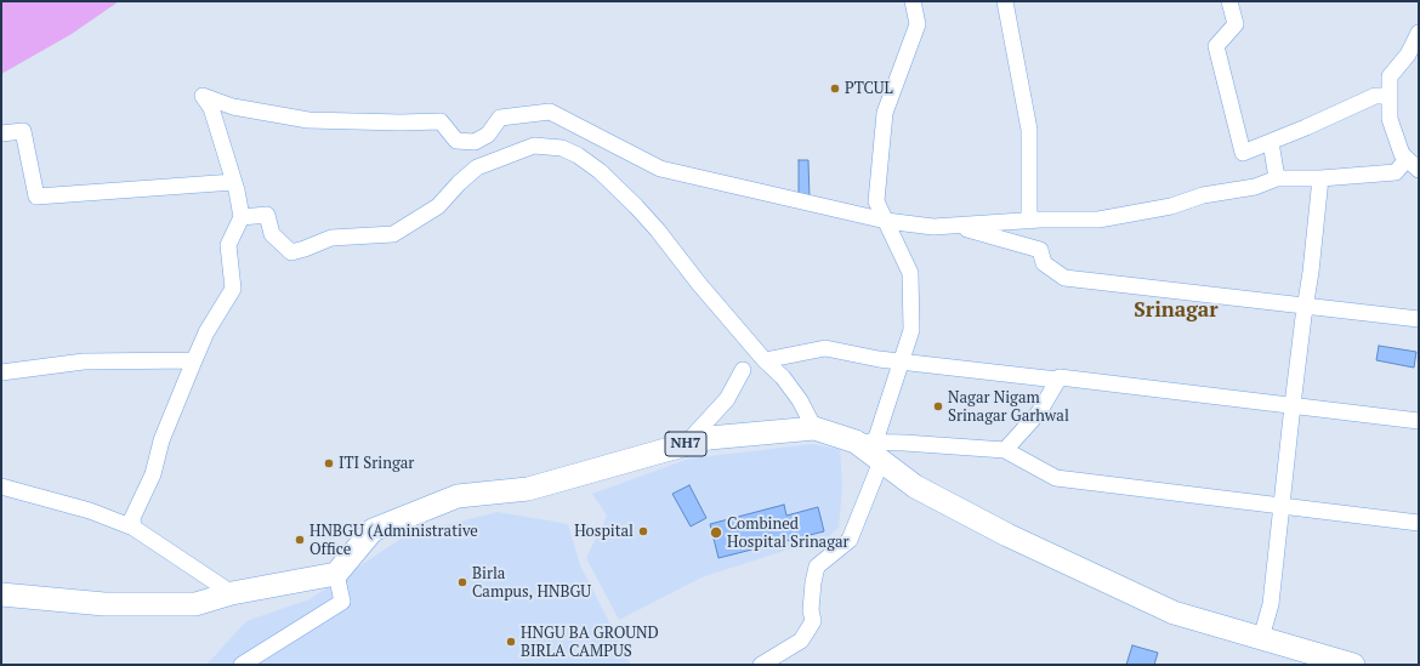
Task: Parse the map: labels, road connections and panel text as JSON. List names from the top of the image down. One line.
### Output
{"streets":{"highway":["NH7"]},"districts":["Srinagar"],"places":["PTCUL","Nagar Nigam Srinagar Garhwal","ITI Sringar","Hospital","Combined Hospital Srinagar","HNBGU (Administrative Office","Birla Campus, HNBGU","HNGU BA GROUND BIRLA CAMPUS"]}
